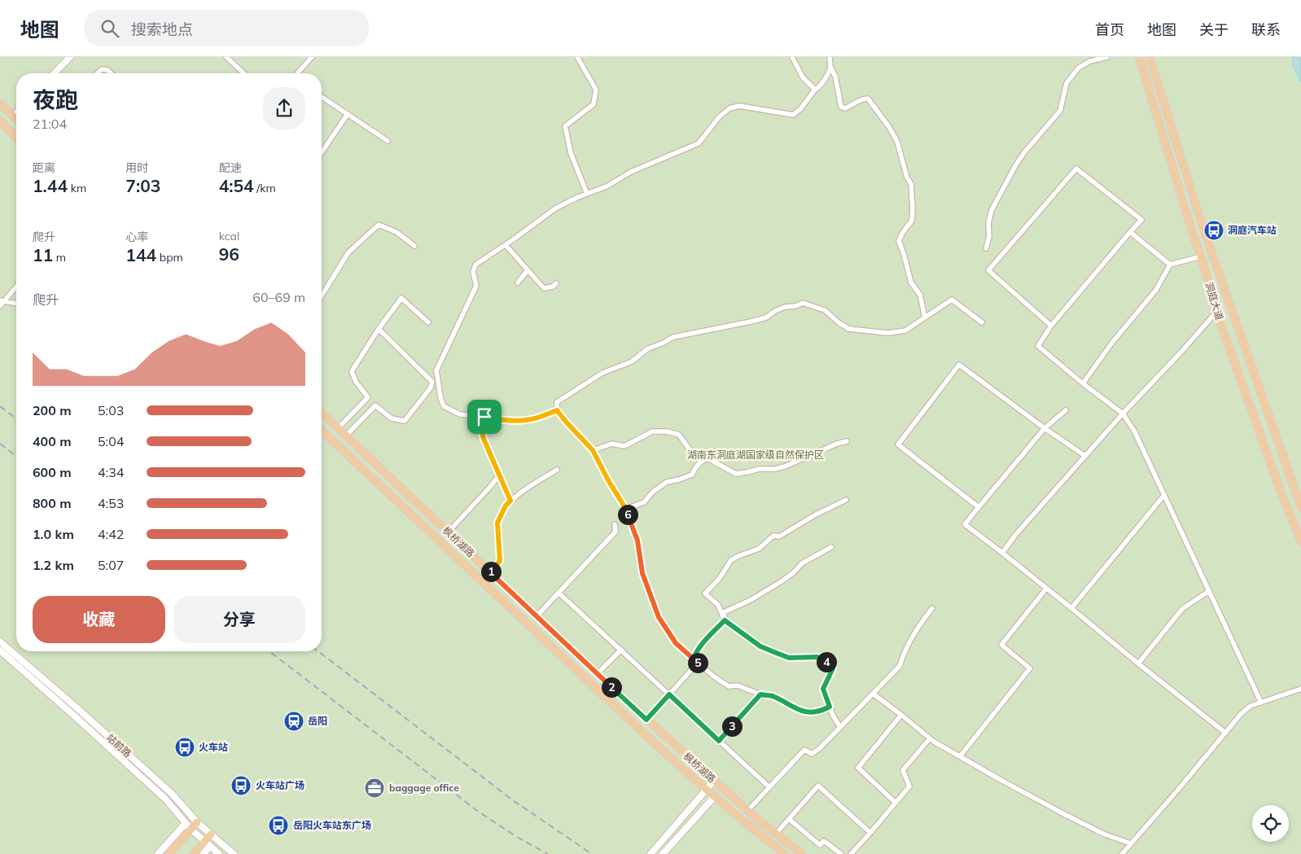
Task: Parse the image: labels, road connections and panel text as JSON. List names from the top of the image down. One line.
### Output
{"streets":{"main road":["洞庭大道","枫桥湖路","站前路"]},"parks":["湖南东洞庭湖国家级自然保护区"],"places":{"bus stop":["洞庭汽车站","火车站","火车站广场","岳阳火车站东广场"],"station":["岳阳"],"office":["baggage office"]},"page":{"header":"地图","search":"搜索地点","nav":["首页","地图","关于","联系"],"heading":["夜跑","21:04"],"stats":[["距离","1.44 km"],["用时","7:03"],["配速","4:54 /km"],["爬升","11 m"],["心率","144 bpm"],["kcal","96"]],"chart":["爬升","60–69 m"],"list":[{"name":"200 m","note":"5:03"},{"name":"400 m","note":"5:04"},{"name":"600 m","note":"4:34"},{"name":"800 m","note":"4:53"},{"name":"1.0 km","note":"4:42"},{"name":"1.2 km","note":"5:07"}],"pins":["6","1","4","5","2","3"],"buttons":["收藏","分享"]}}
